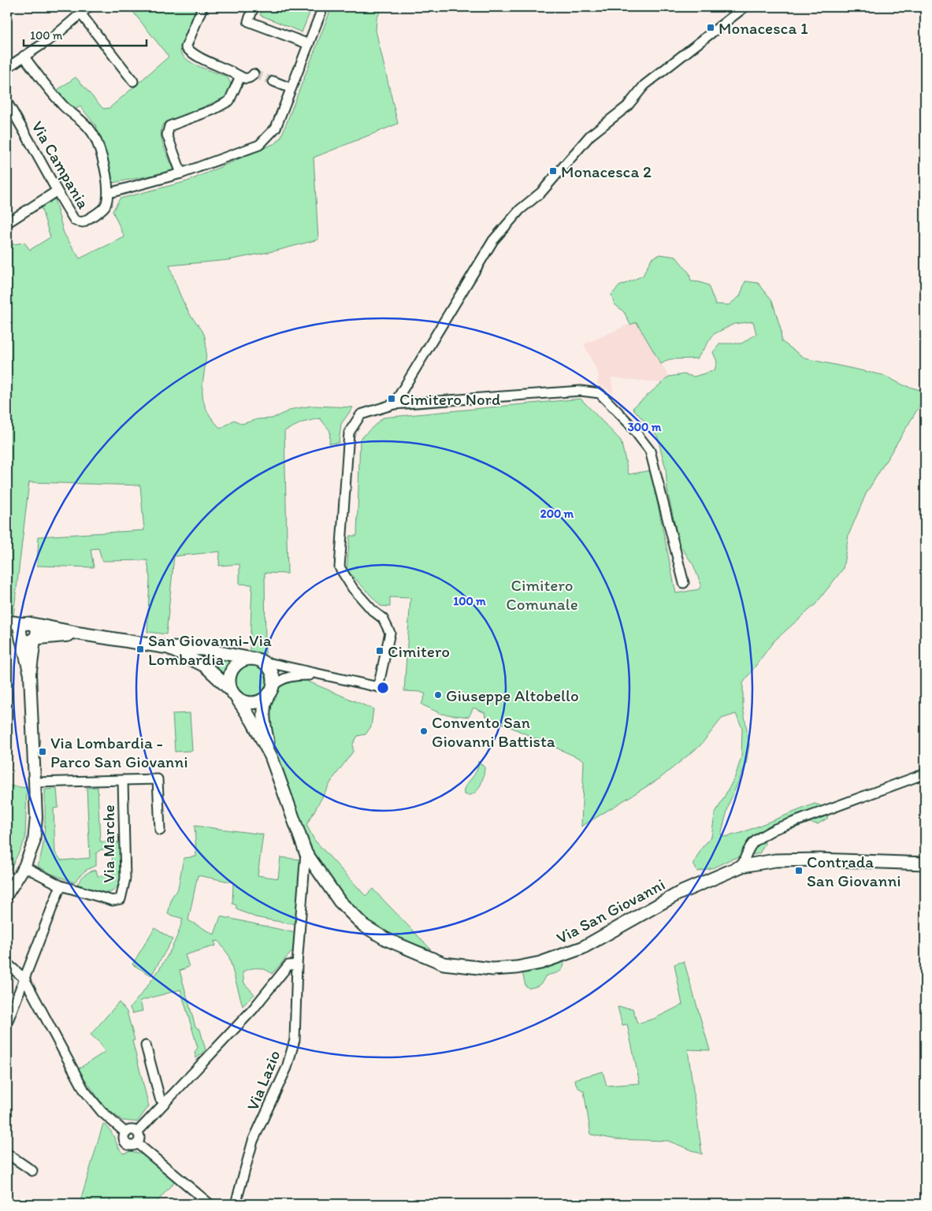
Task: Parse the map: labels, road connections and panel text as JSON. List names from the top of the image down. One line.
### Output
{"streets":{"main road":["Via San Giovanni"],"street":["Via Campania","Via Marche","Via Lazio"]},"crossings":[["Via San Giovanni","Via Lazio"]],"parks":["Cimitero Comunale"],"places":{"transit":["Monacesca 1","Monacesca 2","Cimitero Nord","San Giovanni-Via Lombardia","Cimitero","Via Lombardia - Parco San Giovanni","Contrada San Giovanni"],"other":["Giuseppe Altobello","Convento San Giovanni Battista"]},"scale_bar":"100 m","rings":["300 m","200 m","100 m"]}
